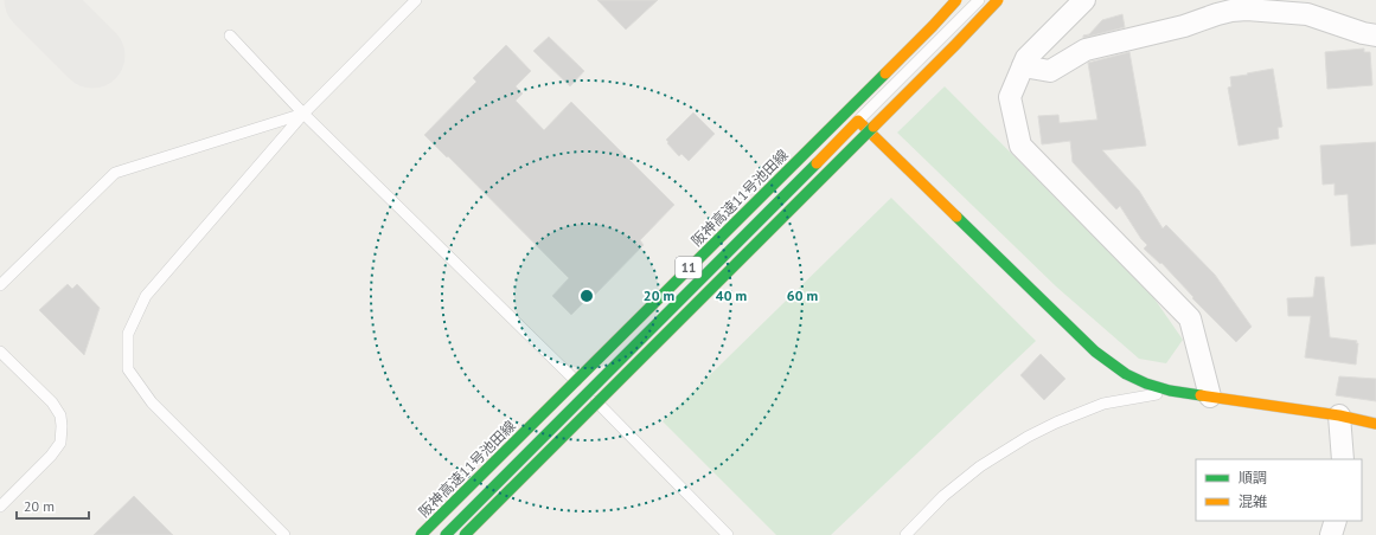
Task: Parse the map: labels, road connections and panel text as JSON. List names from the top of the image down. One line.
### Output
{"streets":{"main road":["阪神高速11号池田線","11"]},"legend":["順調","混雑"],"scale_bar":"20 m","rings":["20 m","40 m","60 m"]}
